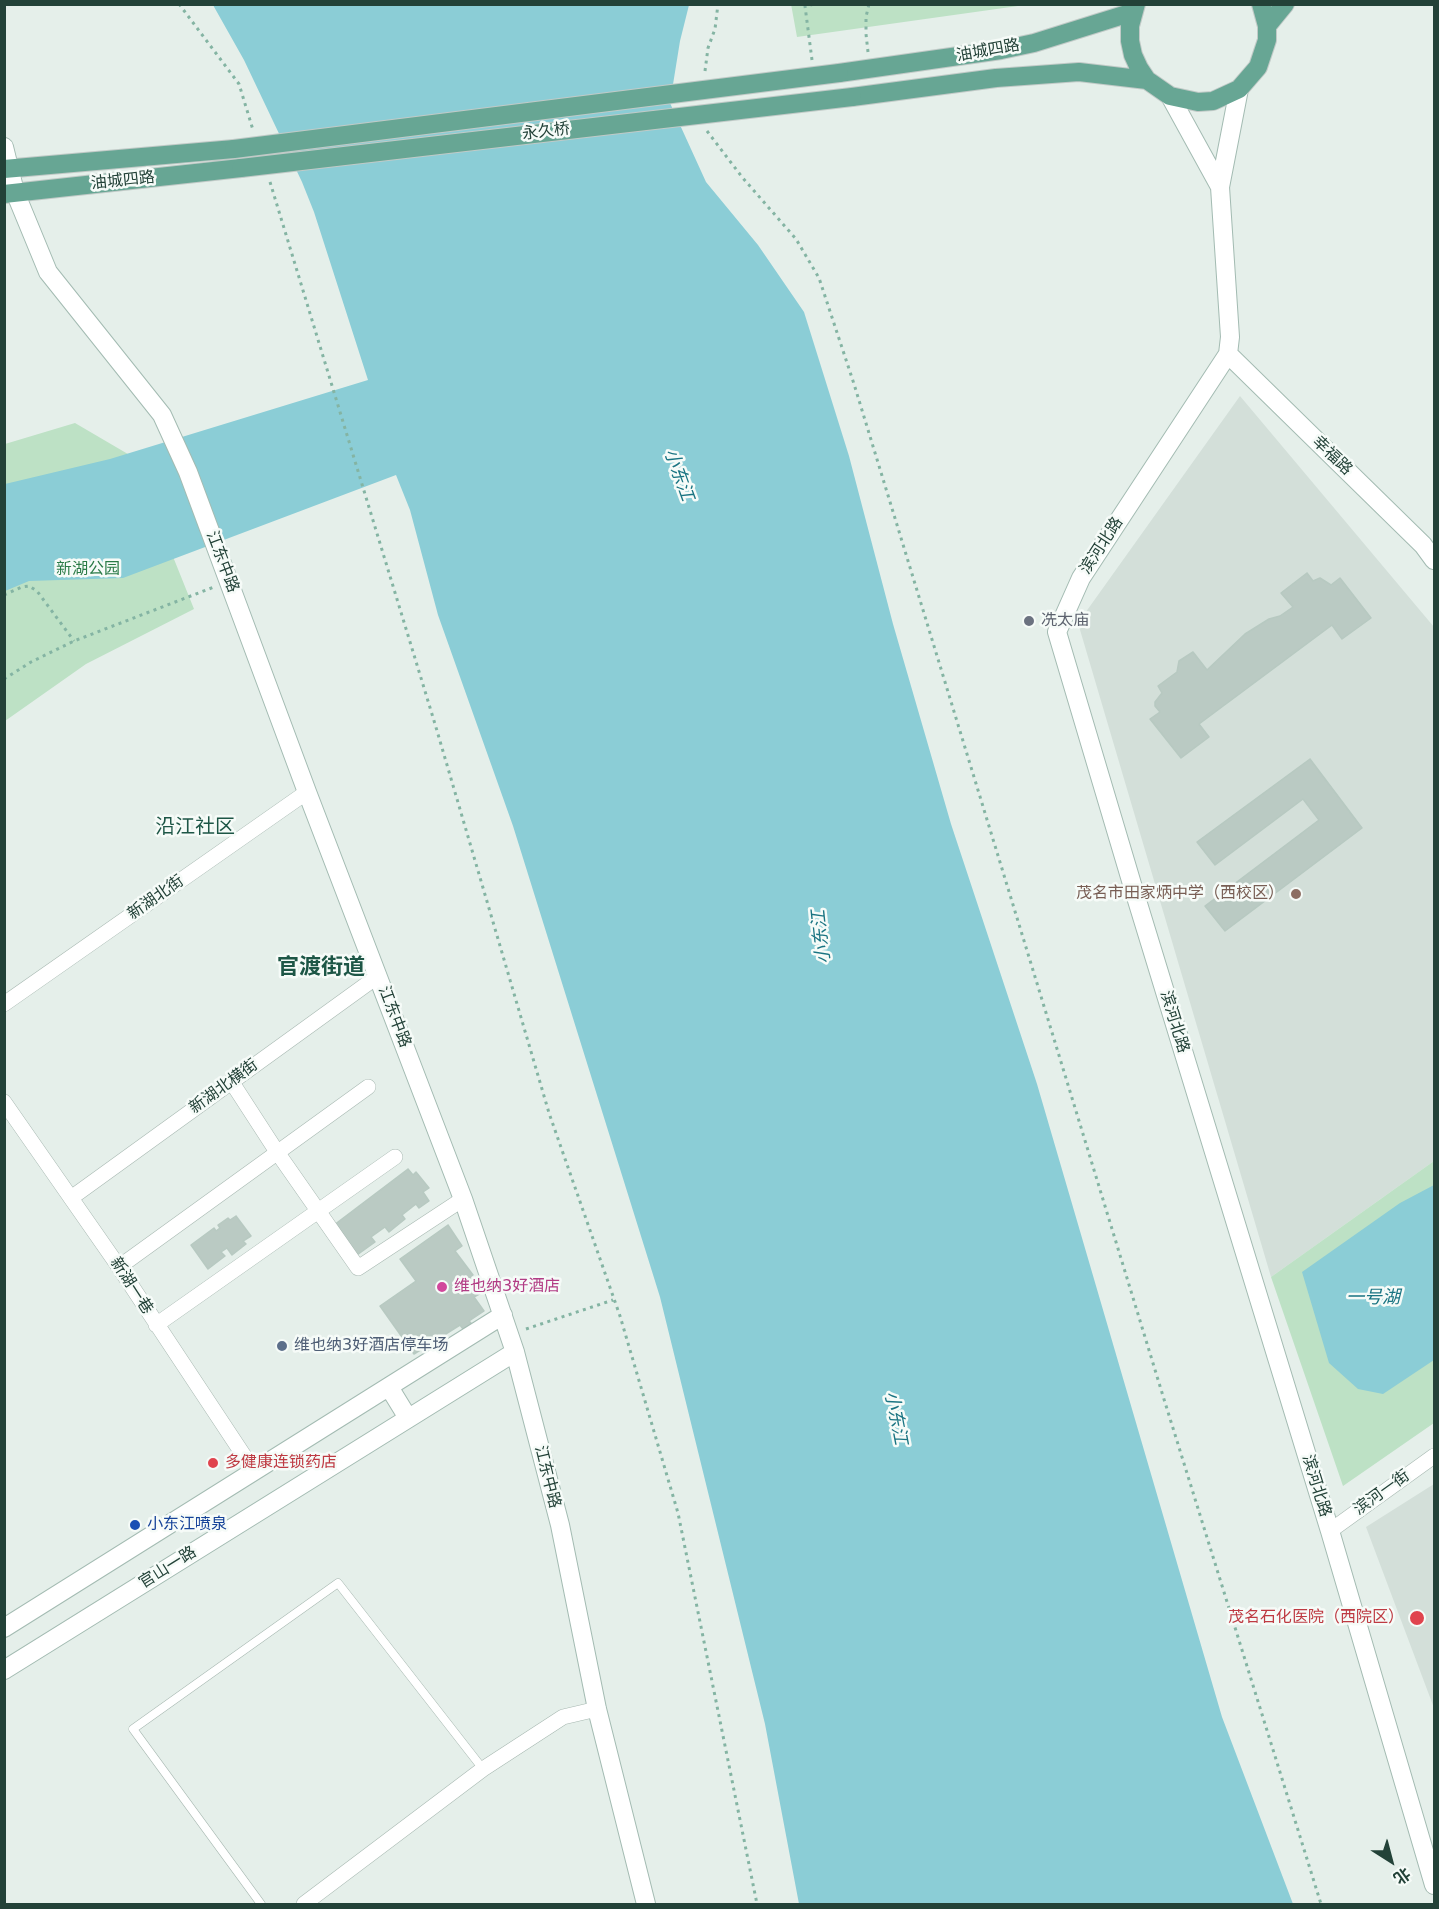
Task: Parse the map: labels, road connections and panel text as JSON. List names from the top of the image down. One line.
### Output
{"streets":{"main road":["油城四路","永久桥"],"street":["幸福路","滨河北路","江东中路","新湖北街","新湖北横街","新湖一巷","滨河一街","官山一路"]},"crossings":[["油城四路","永久桥"],["油城四路","江东中路"],["幸福路","滨河北路"],["滨河北路","滨河一街"],["江东中路","新湖北街"],["江东中路","新湖北横街"],["江东中路","官山一路"],["新湖北横街","新湖一巷"]],"districts":["沿江社区","官渡街道"],"water":["小东江","一号湖"],"parks":["新湖公园"],"places":["冼太庙","茂名市田家炳中学（西校区）","维也纳3好酒店","维也纳3好酒店停车场","多健康连锁药店","小东江喷泉","茂名石化医院（西院区）"],"north":"bottom right"}
